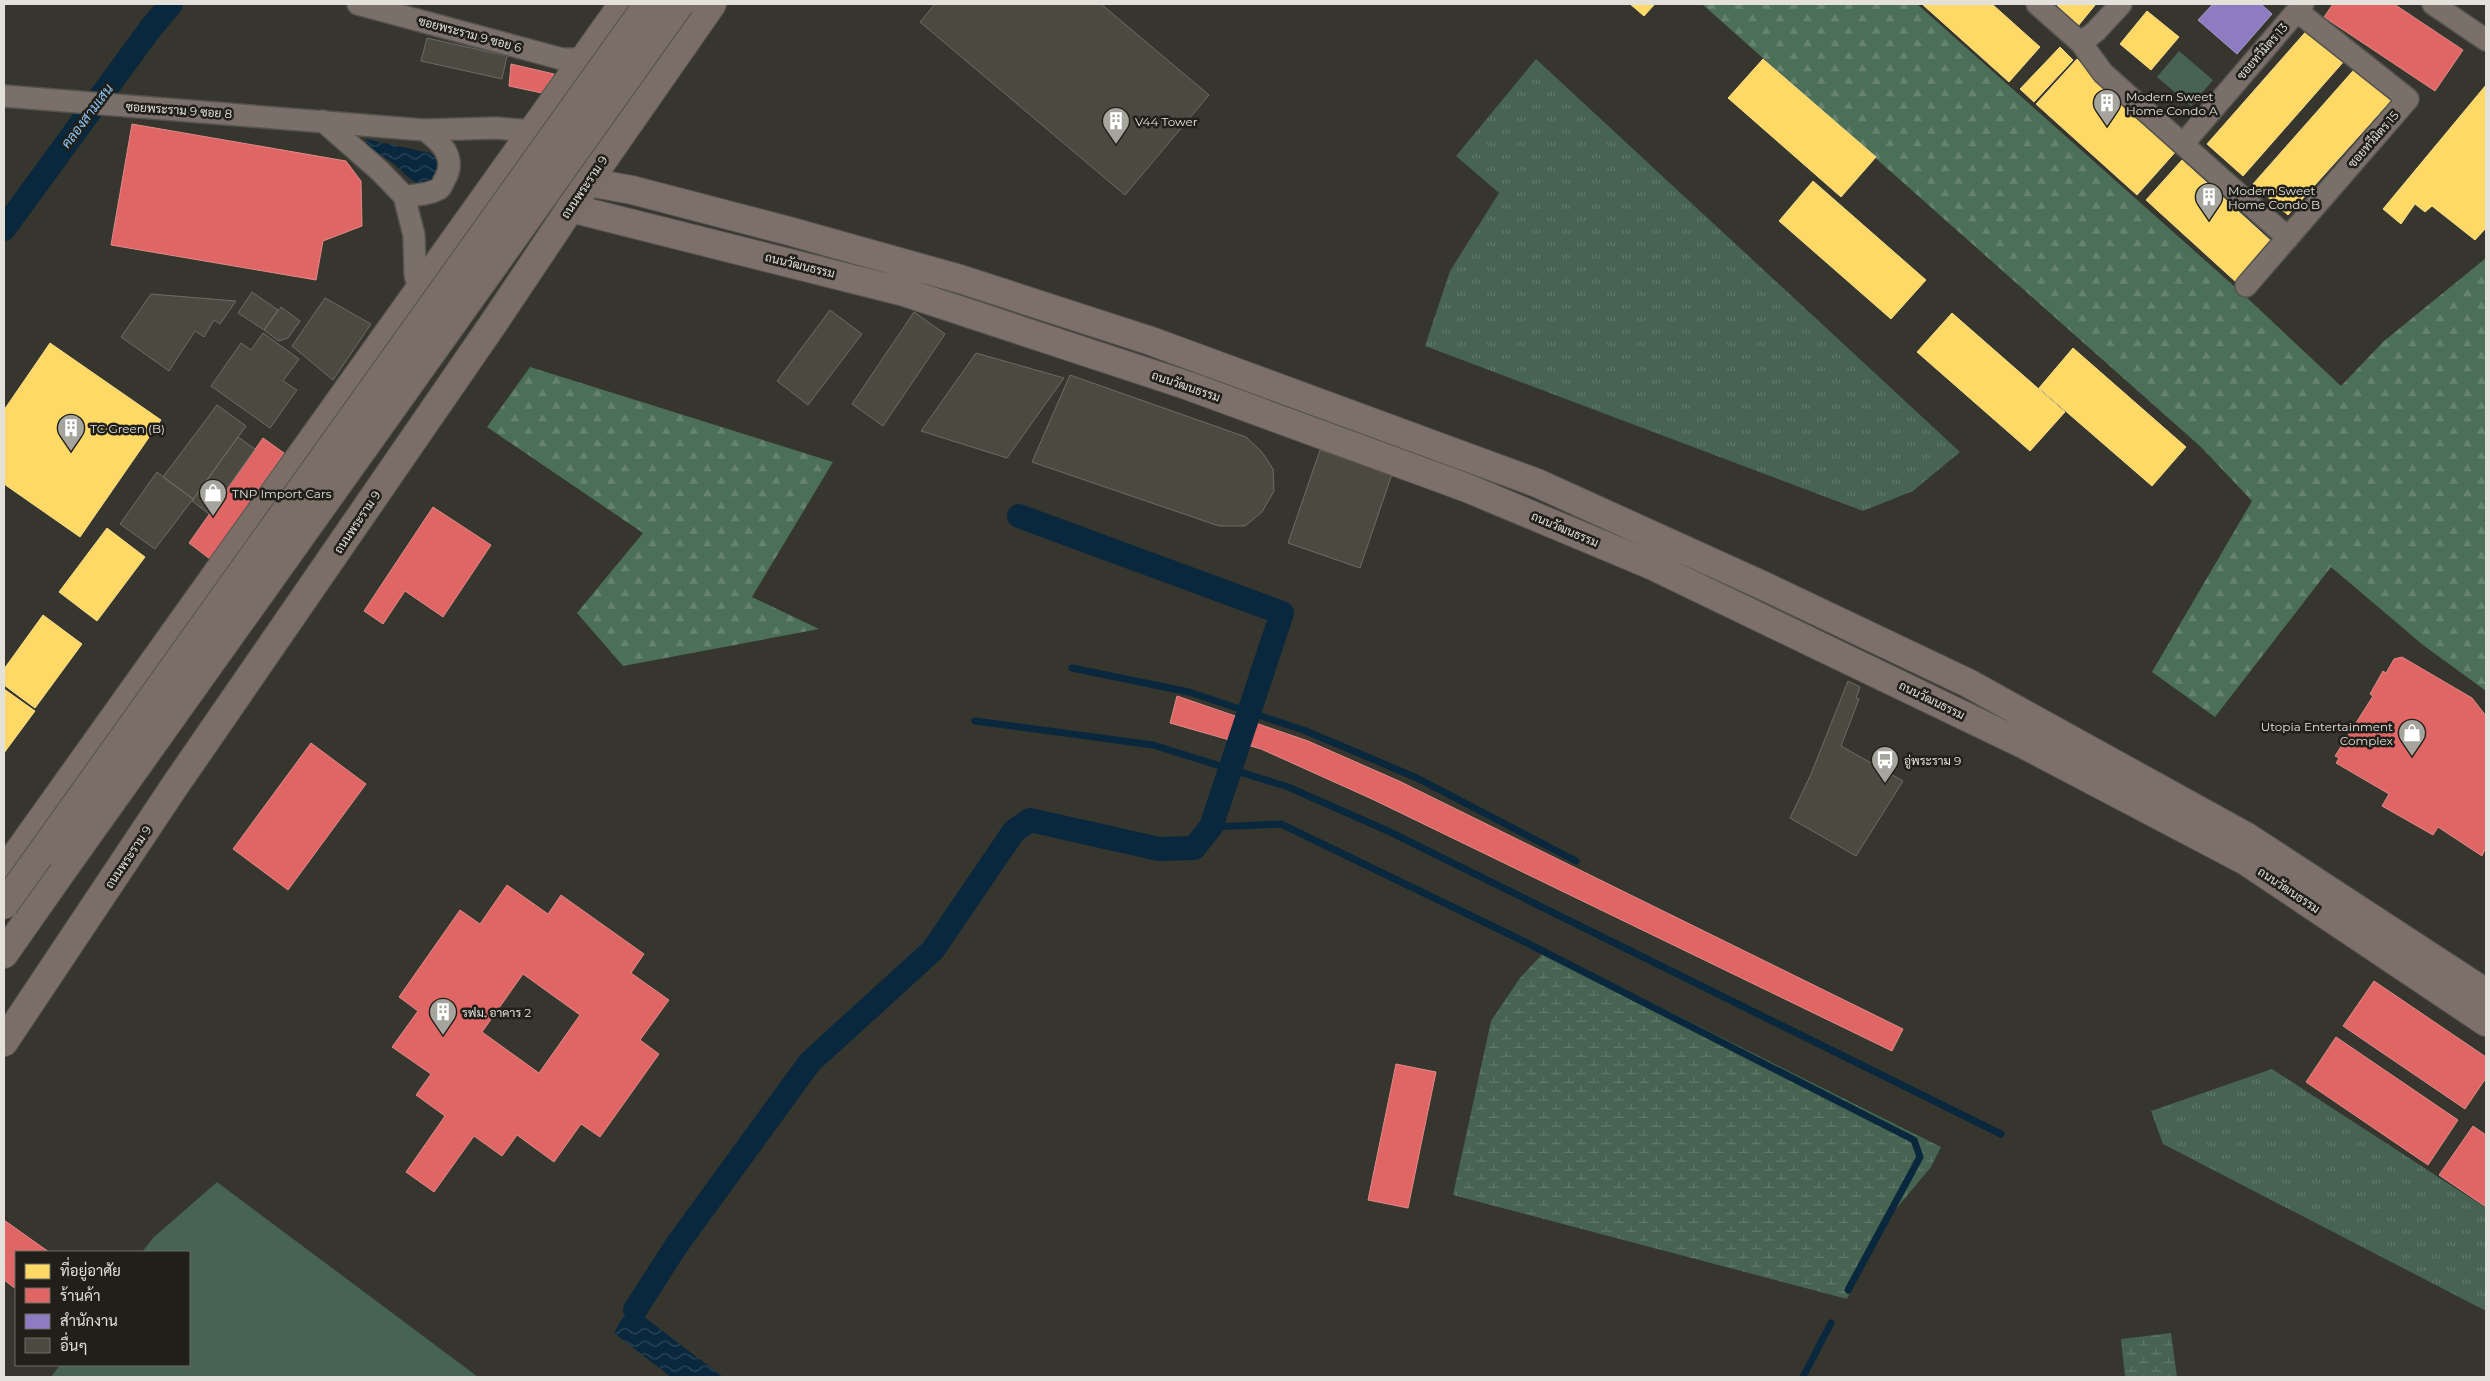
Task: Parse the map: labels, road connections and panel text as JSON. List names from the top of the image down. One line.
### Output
{"streets":{"main road":["ถนนพระราม 9"],"street":["ซอยพระราม 9 ซอย 6","ซอยทวีมิตร 13","ซอยพระราม 9 ซอย 8","ซอยทวีมิตร 15","ถนนวัฒนธรรม"]},"crossings":[["ซอยทวีมิตร 13","ซอยทวีมิตร 15"],["ถนนพระราม 9","ถนนวัฒนธรรม"]],"water":["คลองสามเสน"],"places":{"building":["Modern Sweet Home Condo A","V44 Tower","Modern Sweet Home Condo B","TC Green (B)","รฟม. อาคาร 2"],"shop":["TNP Import Cars","Utopia Entertainment Complex"],"bus stop":["อู่พระราม 9"]},"legend":["ที่อยู่อาศัย","ร้านค้า","สำนักงาน","อื่นๆ"]}
